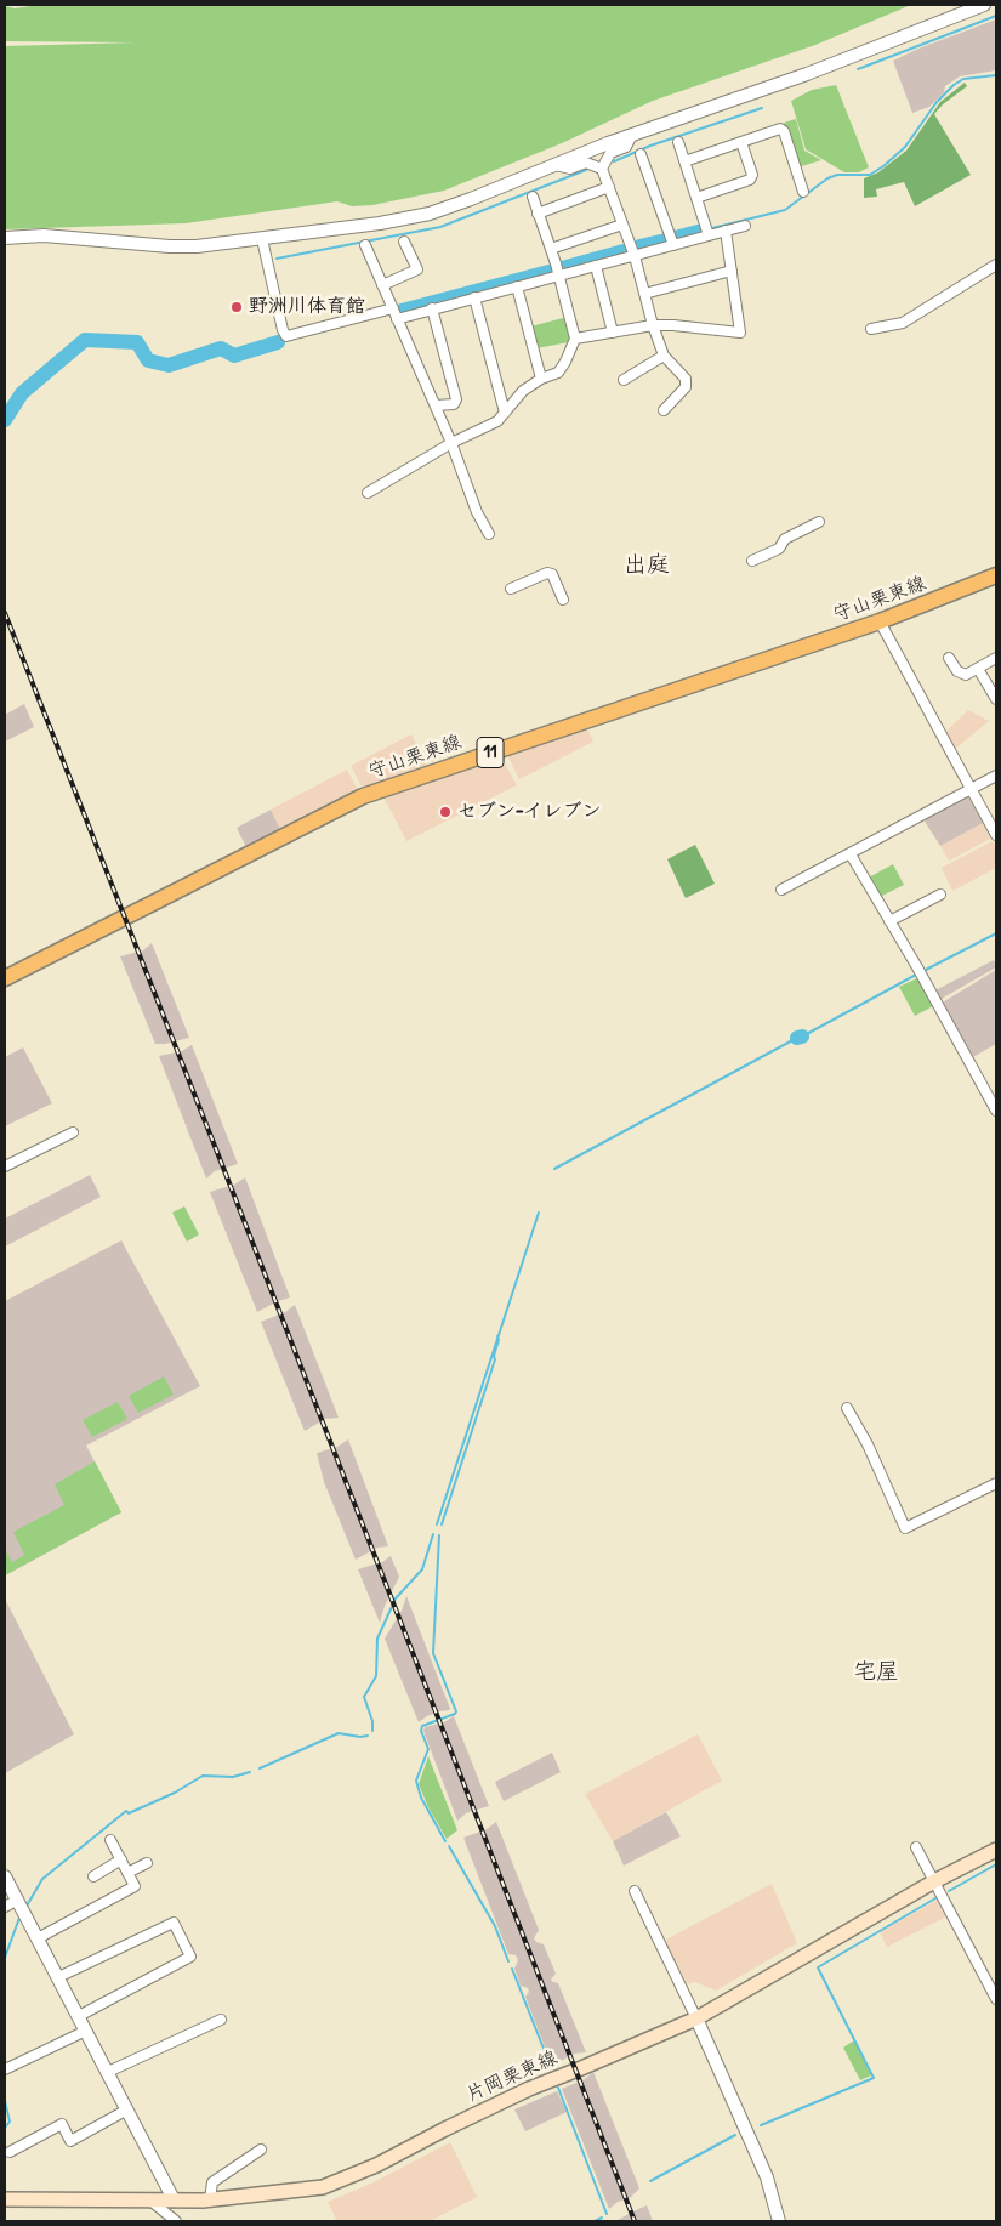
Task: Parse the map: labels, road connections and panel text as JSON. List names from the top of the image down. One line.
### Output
{"streets":{"main road":["守山栗東線","11","片岡栗東線"]},"districts":["出庭","宅屋"],"places":["野洲川体育館","セブン-イレブン"]}
